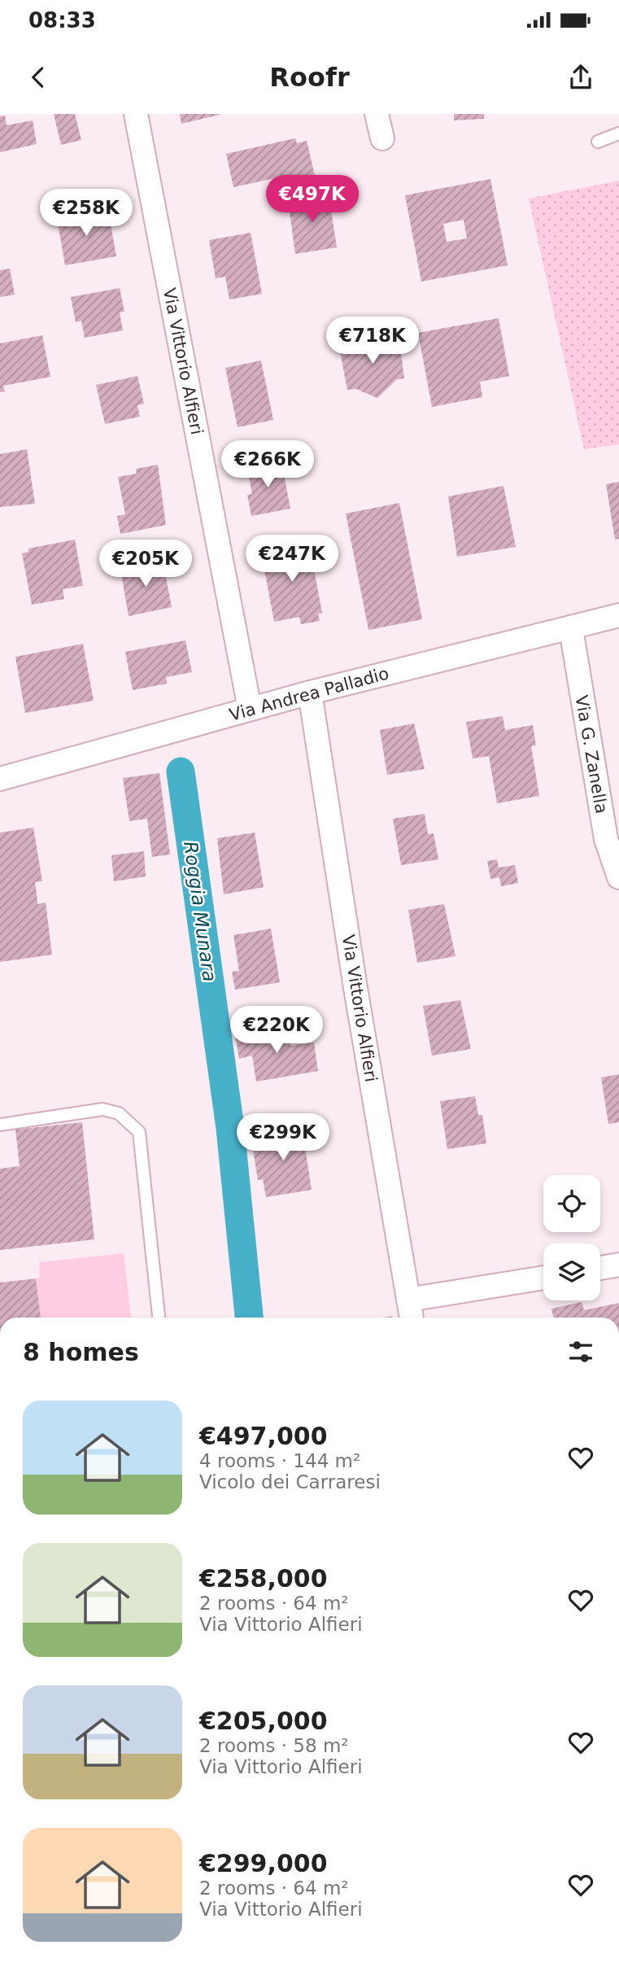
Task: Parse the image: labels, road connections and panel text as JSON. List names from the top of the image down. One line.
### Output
{"streets":{"street":["Via Vittorio Alfieri","Via Andrea Palladio","Via G. Zanella"]},"crossings":[["Via Vittorio Alfieri","Via Andrea Palladio"],["Via Andrea Palladio","Via G. Zanella"]],"water":["Roggia Munara"],"page":{"status":"08:33","header":"Roofr","price":["€497K","€258K","€718K","€266K","€247K","€205K","€220K","€299K"],"heading":"8 homes","list":[{"name":"€497,000","note":"4 rooms · 144 m² · Vicolo dei Carraresi"},{"name":"€258,000","note":"2 rooms · 64 m² · Via Vittorio Alfieri"},{"name":"€205,000","note":"2 rooms · 58 m² · Via Vittorio Alfieri"},{"name":"€299,000","note":"2 rooms · 64 m² · Via Vittorio Alfieri"}]}}
